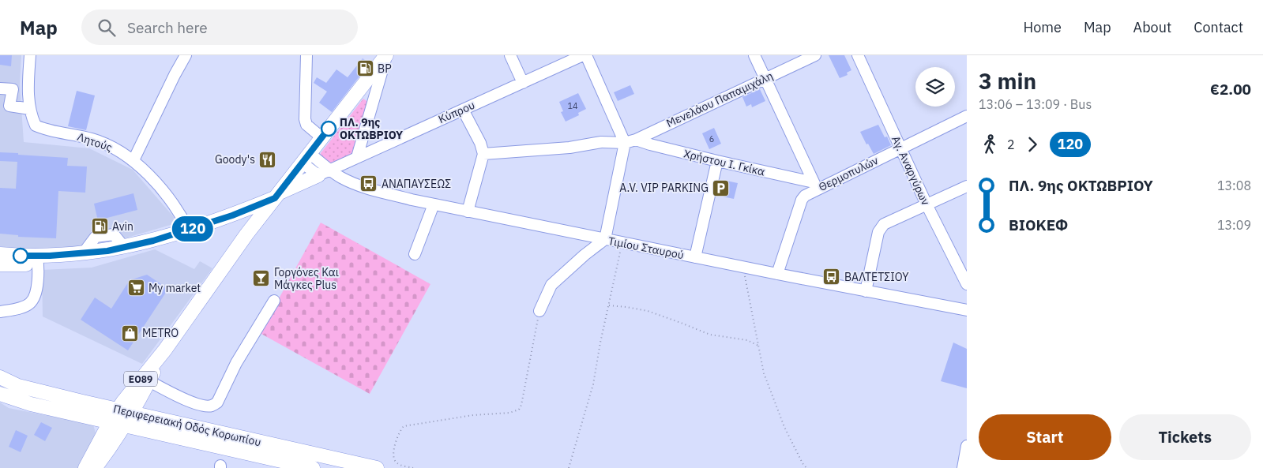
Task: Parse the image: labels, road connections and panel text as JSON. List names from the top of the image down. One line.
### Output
{"streets":{"main road":["ΕΟ89","Περιφερειακή Οδός Κορωπίου"],"street":["Μενελάου Παπαμιχάλη","Κύπρου","Λητούς","Χρήστου Ι. Γκίκα","Αγ. Αναργύρων","Θερμοπυλών","Τιμίου Σταυρού"]},"crossings":[["Μενελάου Παπαμιχάλη","Χρήστου Ι. Γκίκα"],["Κύπρου","Τιμίου Σταυρού"],["Χρήστου Ι. Γκίκα","Θερμοπυλών"],["Αγ. Αναργύρων","Θερμοπυλών"],["Θερμοπυλών","Τιμίου Σταυρού"],["Τιμίου Σταυρού","ΕΟ89"],["ΕΟ89","Περιφερειακή Οδός Κορωπίου"]],"places":{"fuel station":["BP","Avin"],"other":["ΠΛ. 9ης ΟΚΤΩΒΡΙΟΥ"],"restaurant":["Goody's"],"bus stop":["ΑΝΑΠΑΥΣΕΩΣ","ΒΑΛΤΕΤΣΙΟΥ"],"parking":["A.V. VIP PARKING"],"bar":["Γοργόνες Και Μάγκες Plus"],"supermarket":["My market"],"shop":["METRO"]},"lines":["bus line 120"],"house_numbers":["14","6"],"page":{"header":"Map","search":"Search here","nav":["Home","Map","About","Contact"],"on_map":"120","heading":["3 min","13:06 – 13:09 · Bus","€2.00"],"legs":["2","120"],"list":[{"name":"ΠΛ. 9ης ΟΚΤΩΒΡΙΟΥ","value":"13:08"},{"name":"ΒΙΟΚΕΦ","value":"13:09"}],"buttons":["Start","Tickets"]}}
